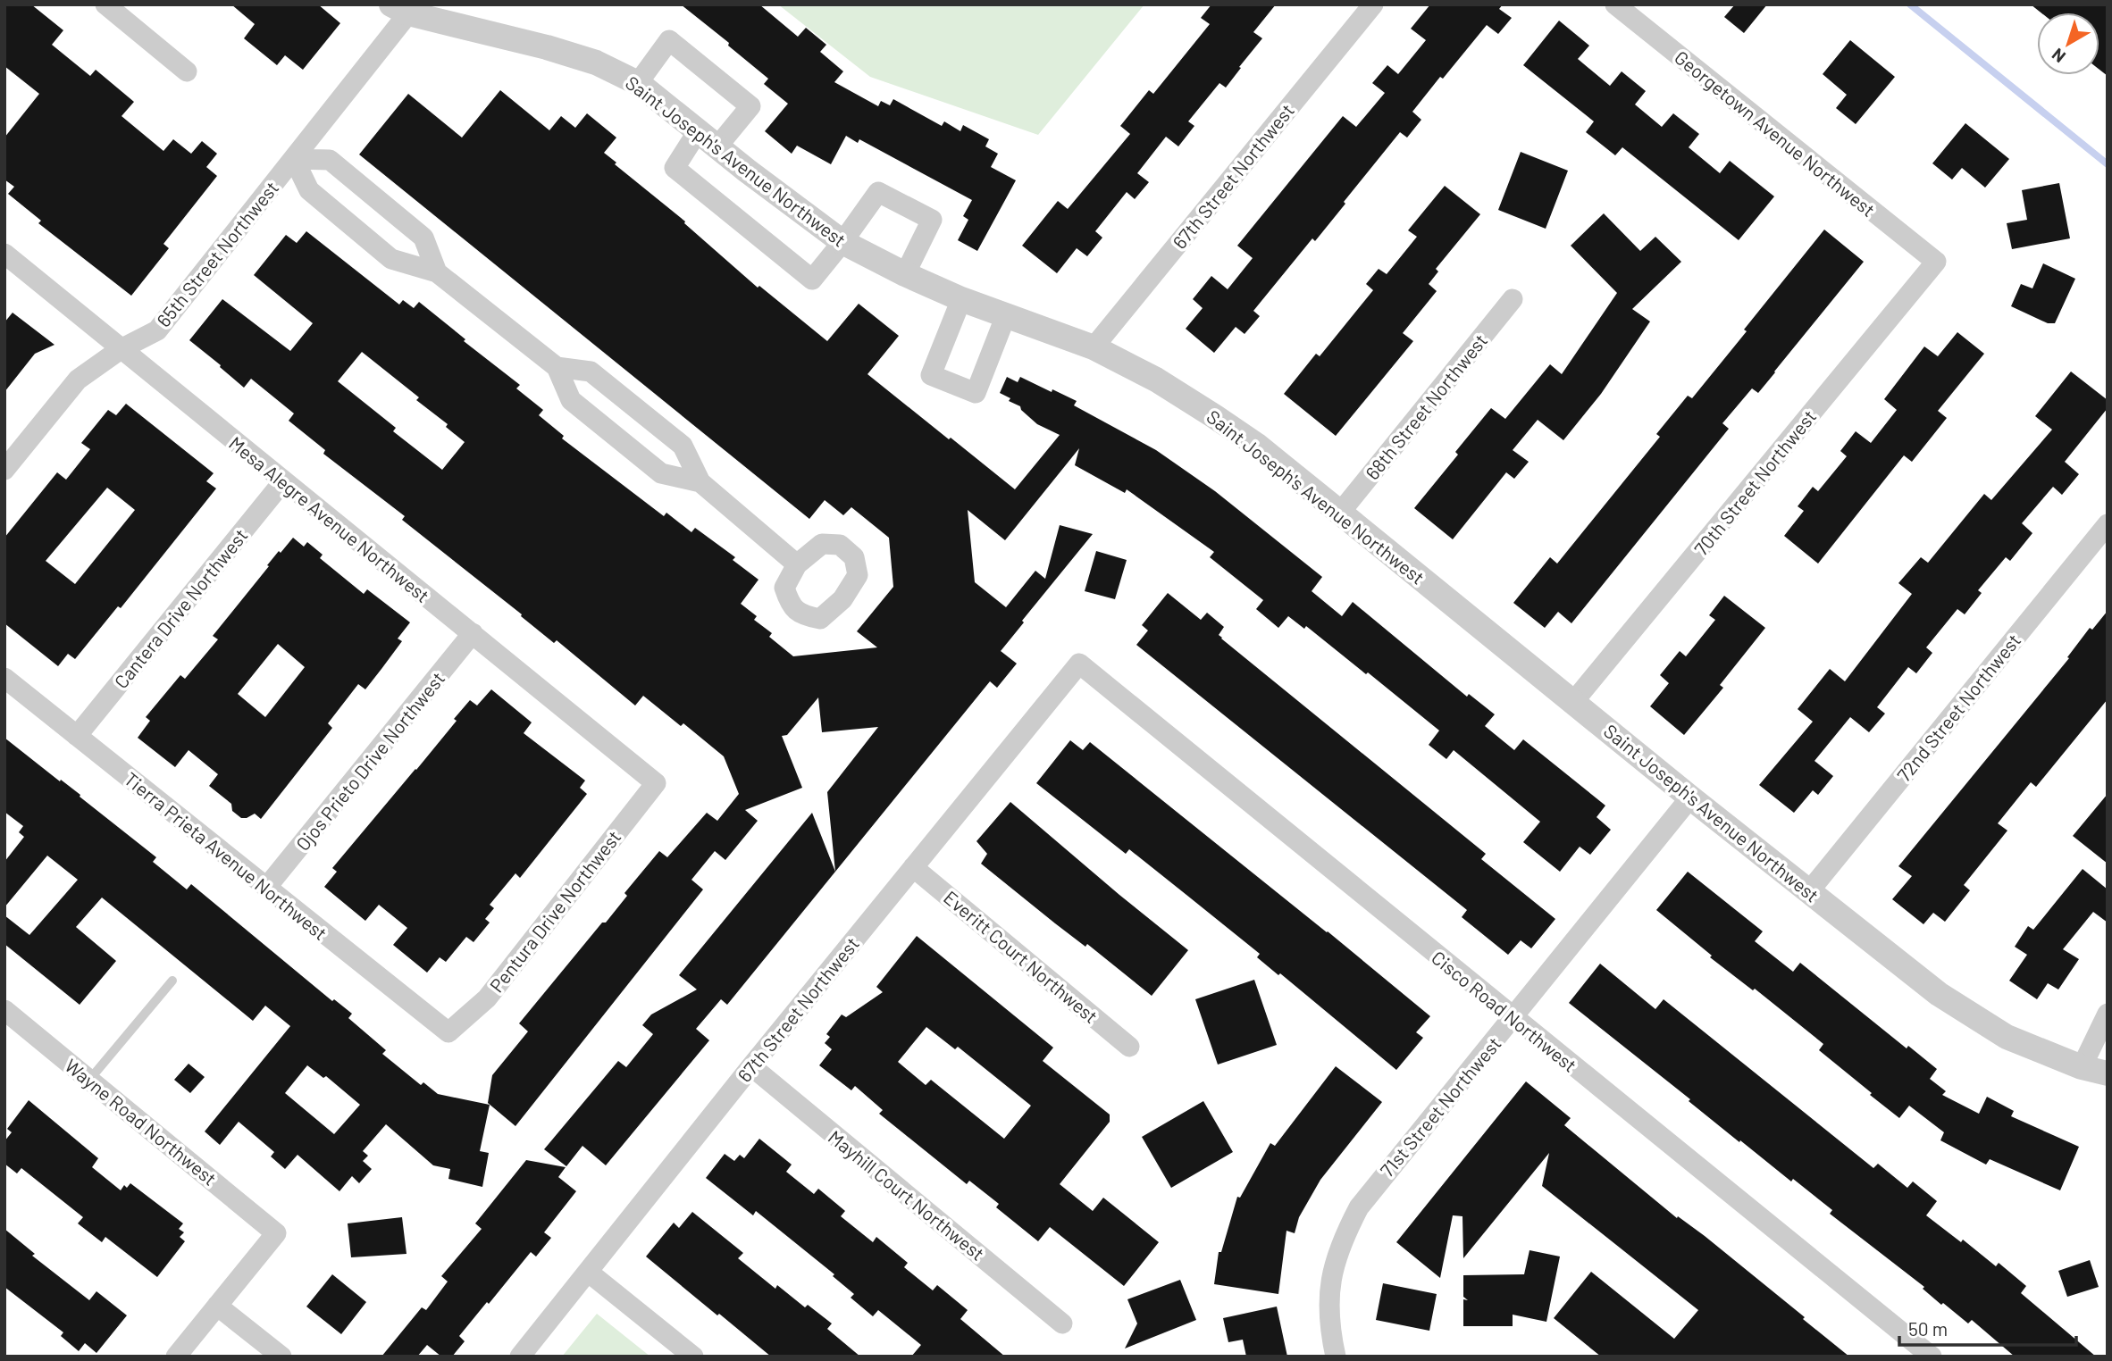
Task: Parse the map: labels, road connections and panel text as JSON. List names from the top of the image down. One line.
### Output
{"streets":{"street":["Georgetown Avenue Northwest","Saint Joseph's Avenue Northwest","67th Street Northwest","65th Street Northwest","68th Street Northwest","70th Street Northwest","Mesa Alegre Avenue Northwest","Cantera Drive Northwest","72nd Street Northwest","Ojos Prieto Drive Northwest","Tierra Prieta Avenue Northwest","Pentura Drive Northwest","Everitt Court Northwest","Cisco Road Northwest","71st Street Northwest","Wayne Road Northwest","Mayhill Court Northwest"]},"crossings":[["Georgetown Avenue Northwest","70th Street Northwest"],["Saint Joseph's Avenue Northwest","67th Street Northwest"],["Saint Joseph's Avenue Northwest","65th Street Northwest"],["Saint Joseph's Avenue Northwest","68th Street Northwest"],["Saint Joseph's Avenue Northwest","70th Street Northwest"],["Saint Joseph's Avenue Northwest","72nd Street Northwest"],["Saint Joseph's Avenue Northwest","71st Street Northwest"],["67th Street Northwest","Everitt Court Northwest"],["67th Street Northwest","Cisco Road Northwest"],["67th Street Northwest","Mayhill Court Northwest"],["65th Street Northwest","Mesa Alegre Avenue Northwest"],["Mesa Alegre Avenue Northwest","Cantera Drive Northwest"],["Mesa Alegre Avenue Northwest","Ojos Prieto Drive Northwest"],["Mesa Alegre Avenue Northwest","Pentura Drive Northwest"],["Cantera Drive Northwest","Tierra Prieta Avenue Northwest"],["Ojos Prieto Drive Northwest","Tierra Prieta Avenue Northwest"],["Tierra Prieta Avenue Northwest","Pentura Drive Northwest"],["Cisco Road Northwest","71st Street Northwest"]],"scale_bar":"50 m","north":"bottom left"}
